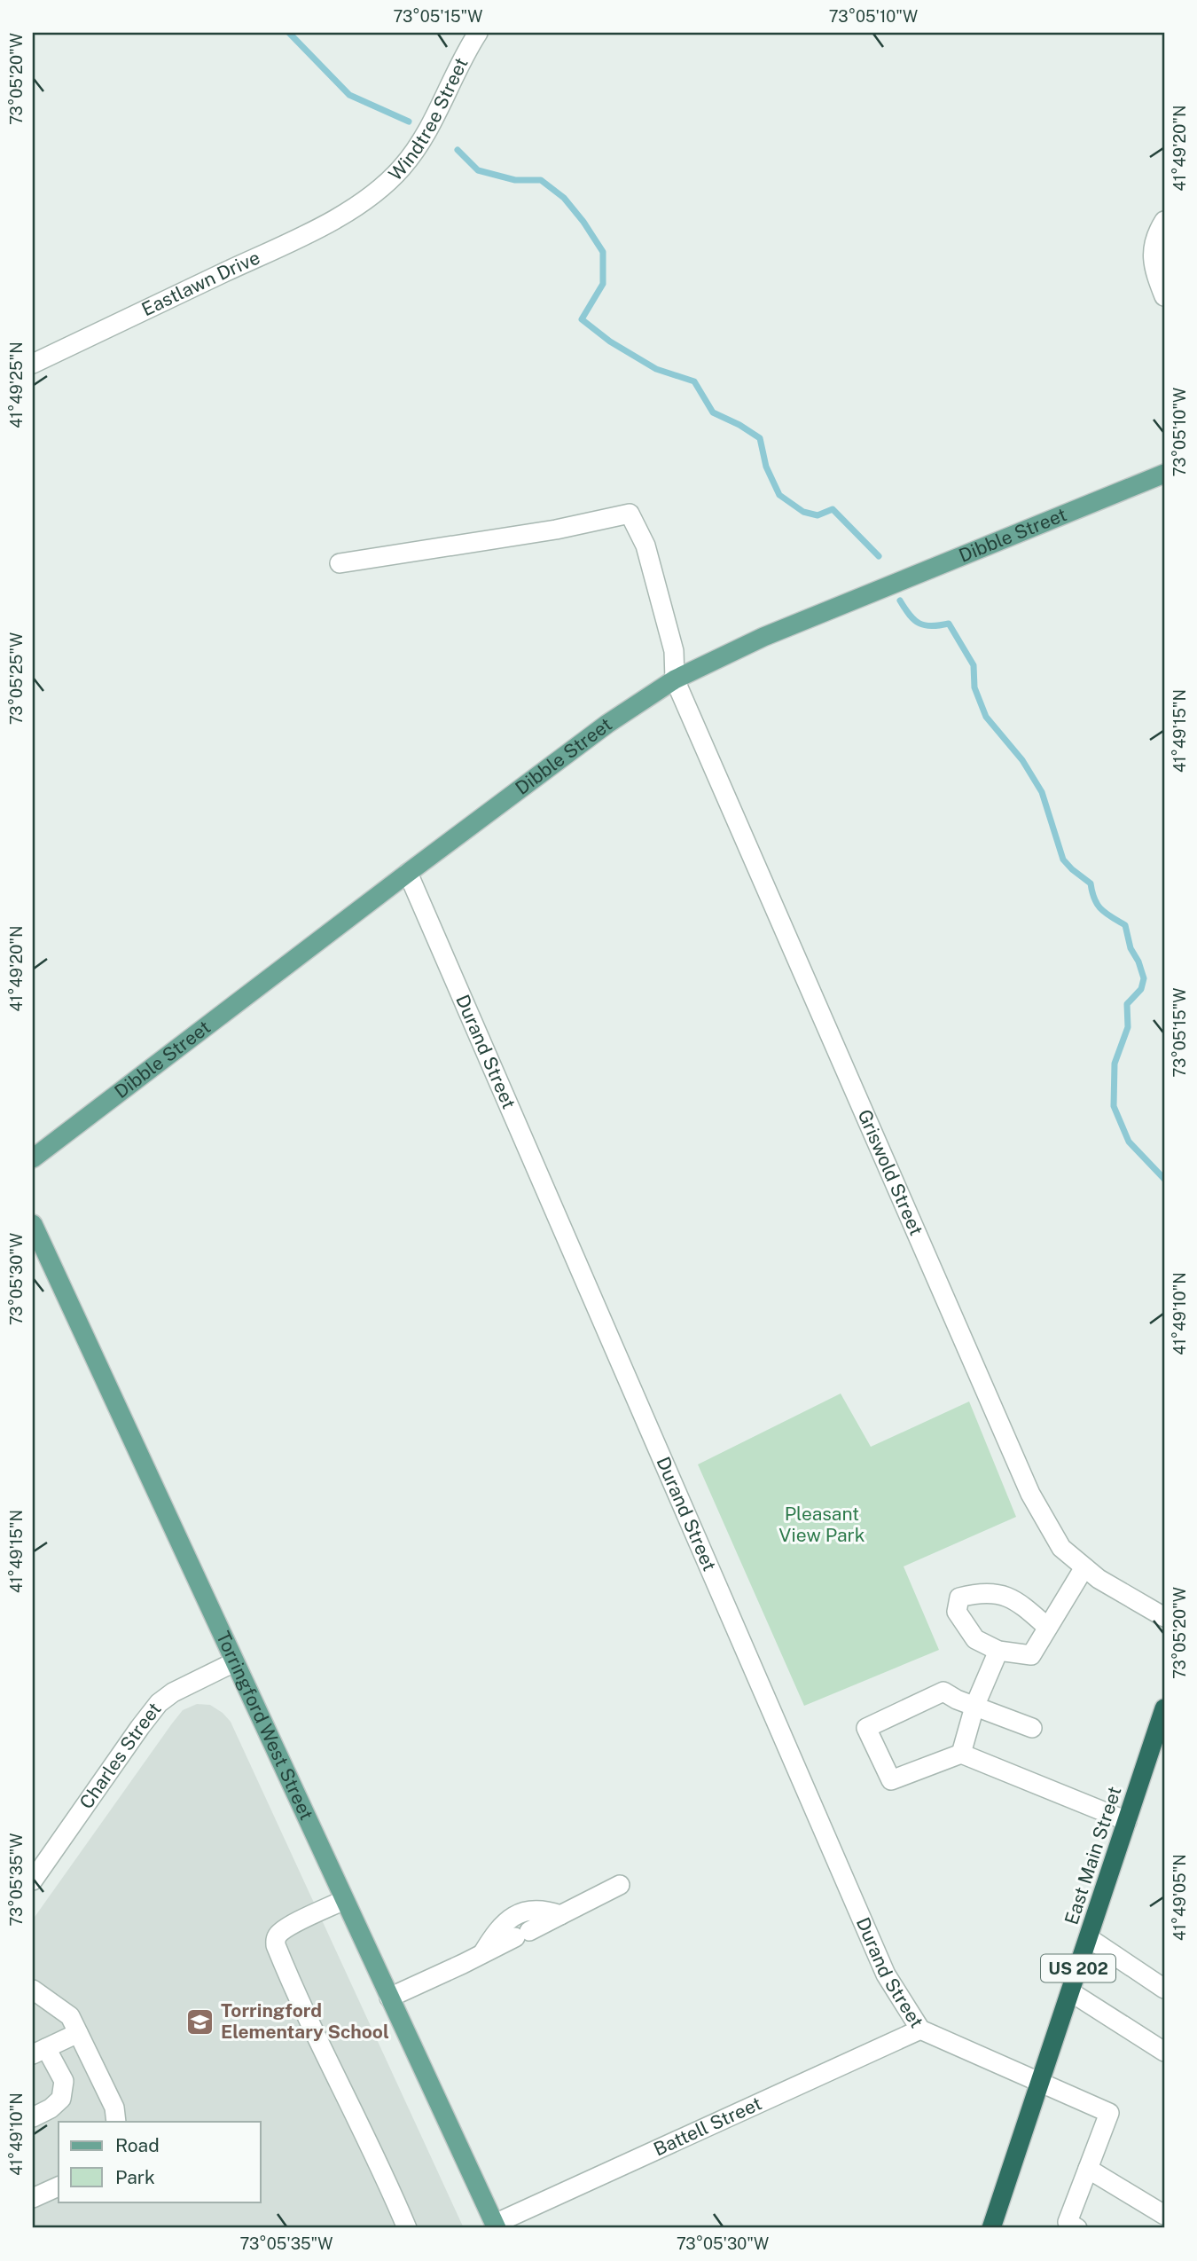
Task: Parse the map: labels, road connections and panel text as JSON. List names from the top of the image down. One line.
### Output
{"streets":{"highway":["East Main Street","US 202"],"main road":["Dibble Street","Torringford West Street"],"street":["Windtree Street","Eastlawn Drive","Durand Street","Griswold Street","Charles Street","Battell Street"]},"crossings":[["Windtree Street","Eastlawn Drive"],["Dibble Street","Durand Street"],["Dibble Street","Griswold Street"],["Durand Street","East Main Street"],["Durand Street","Battell Street"],["Torringford West Street","Charles Street"],["Torringford West Street","Battell Street"]],"parks":["Pleasant View Park"],"places":{"school or university":["Torringford Elementary School"]},"legend":["Road","Park"],"coordinates":["73°05'15\"W","73°05'10\"W","73°05'20\"W","41°49'20\"N","41°49'25\"N","73°05'25\"W","41°49'15\"N","73°05'30\"W","41°49'10\"N","73°05'35\"W","41°49'05\"N"]}
